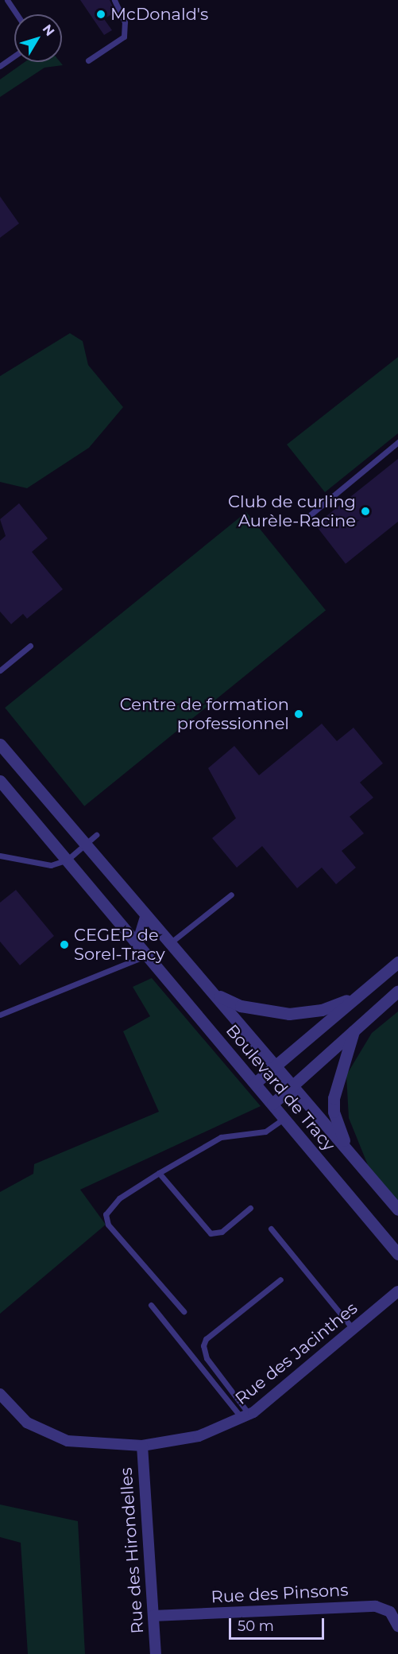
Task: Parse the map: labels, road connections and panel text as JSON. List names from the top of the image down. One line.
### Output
{"streets":{"street":["Boulevard de Tracy","Rue des Jacinthes","Rue des Hirondelles","Rue des Pinsons"]},"crossings":[["Rue des Jacinthes","Rue des Hirondelles"],["Rue des Hirondelles","Rue des Pinsons"]],"places":["McDonald's","Club de curling Aurèle-Racine","Centre de formation professionnel","CEGEP de Sorel-Tracy"],"scale_bar":"50 m","north":"top right"}
